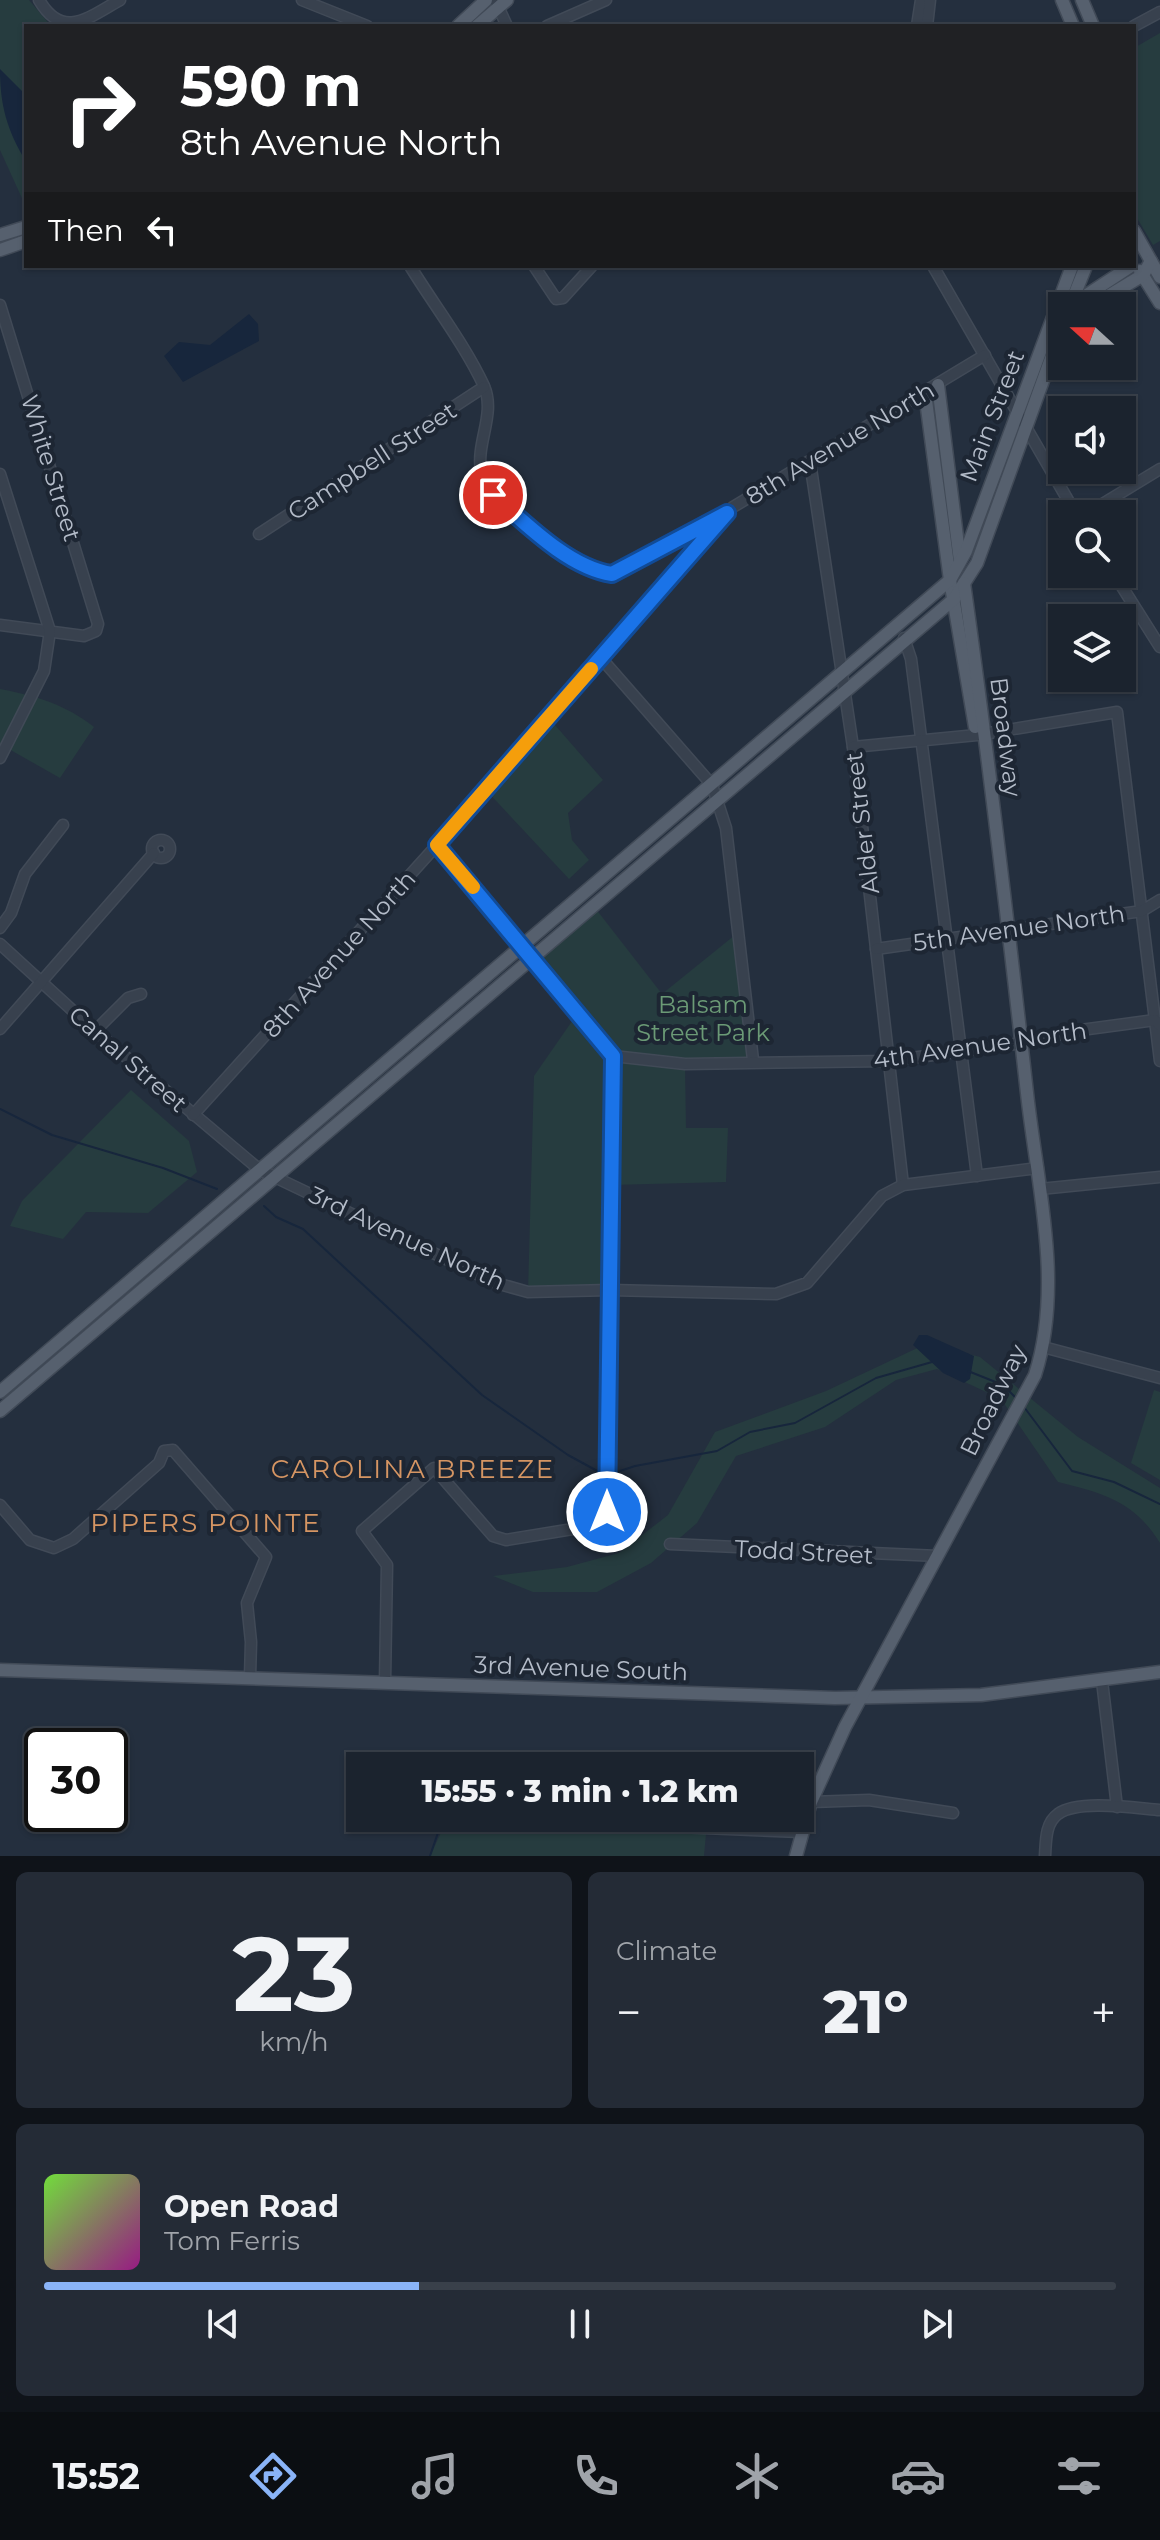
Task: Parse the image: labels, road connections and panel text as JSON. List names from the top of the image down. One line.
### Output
{"streets":{"main road":["Main Street","Broadway","3rd Avenue South"],"street":["8th Avenue North","Campbell Street","White Street","Alder Street","5th Avenue North","4th Avenue North","Canal Street","3rd Avenue North","Todd Street"]},"crossings":[["Main Street","Broadway"],["Main Street","Alder Street"],["Main Street","3rd Avenue North"],["8th Avenue North","Broadway"],["8th Avenue North","Alder Street"],["8th Avenue North","Canal Street"],["Broadway","5th Avenue North"],["Broadway","4th Avenue North"],["Broadway","Todd Street"],["Broadway","3rd Avenue South"],["Alder Street","5th Avenue North"],["Alder Street","4th Avenue North"],["Alder Street","3rd Avenue North"],["Canal Street","3rd Avenue North"]],"districts":["CAROLINA BREEZE","PIPERS POINTE"],"parks":["Balsam Street Park"],"north":"left","page":{"turn":["590 m","8th Avenue North"],"then":"Then","limit":"30","trip":"15:55 · 3 min · 1.2 km","tile":[["23","km/h"],"Climate"],"heat":["−","21°","+"],"song":["Open Road","Tom Ferris"],"tabs":"15:52"}}
